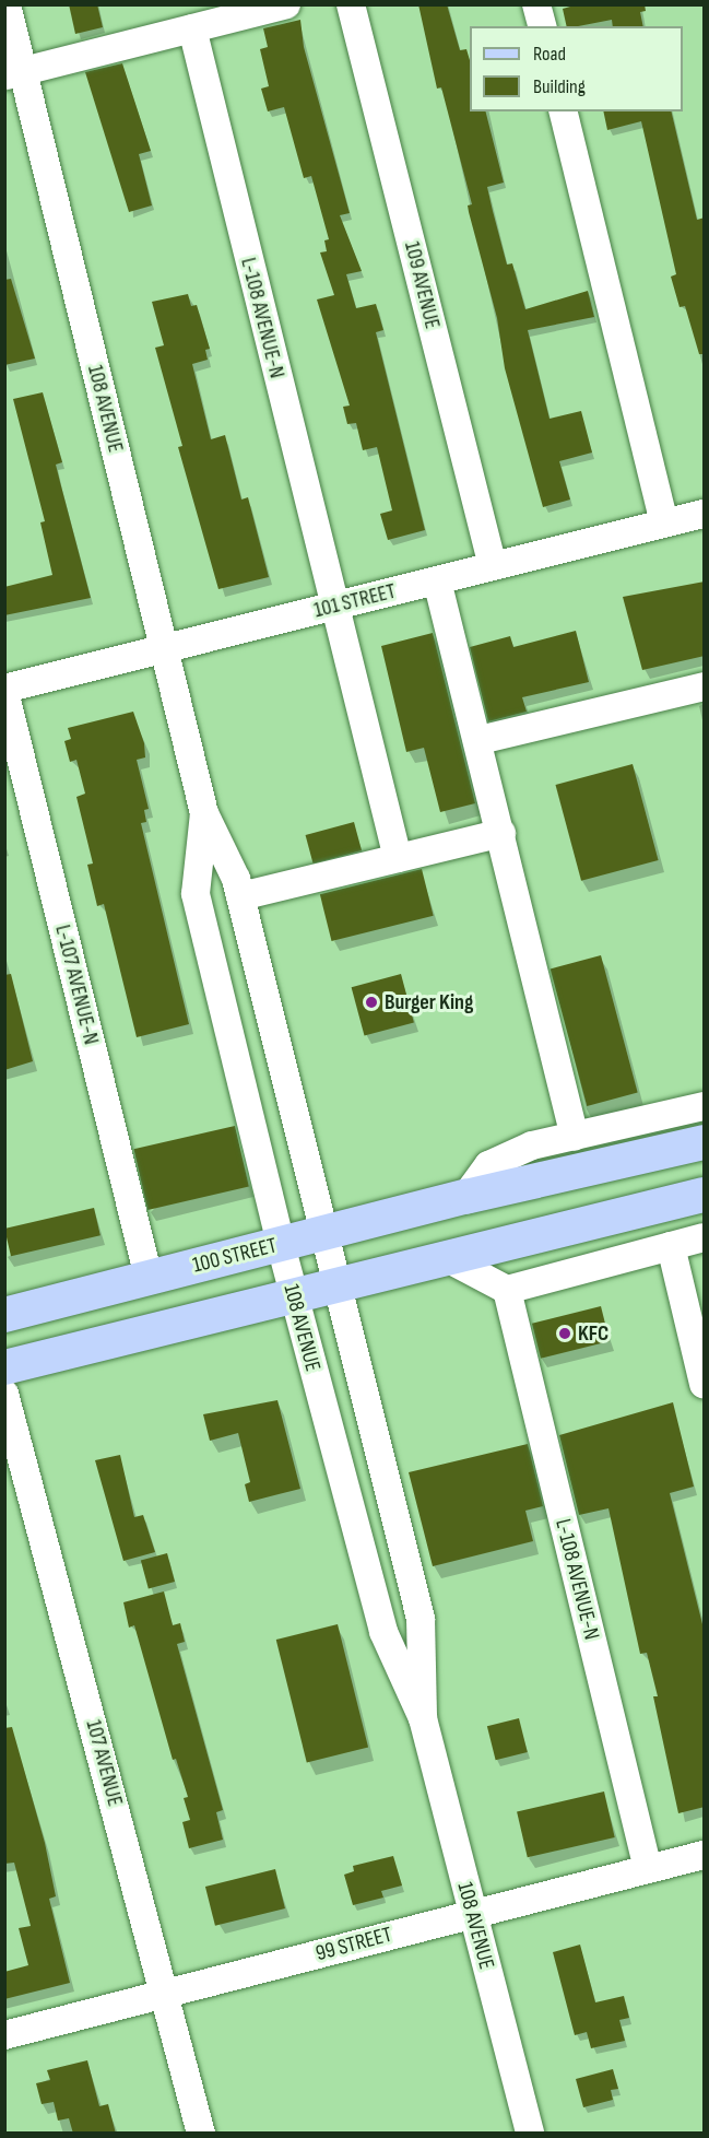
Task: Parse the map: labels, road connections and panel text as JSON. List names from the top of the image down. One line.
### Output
{"streets":{"main road":["100 STREET"],"street":["109 AVENUE","L-108 AVENUE-N","108 AVENUE","101 STREET","L-107 AVENUE-N","107 AVENUE","99 STREET"]},"crossings":[["109 AVENUE","101 STREET"],["L-108 AVENUE-N","101 STREET"],["L-108 AVENUE-N","99 STREET"],["108 AVENUE","101 STREET"],["108 AVENUE","100 STREET"],["108 AVENUE","99 STREET"],["101 STREET","L-107 AVENUE-N"],["L-107 AVENUE-N","100 STREET"],["107 AVENUE","99 STREET"]],"places":["Burger King","KFC"],"legend":["Road","Building"]}
